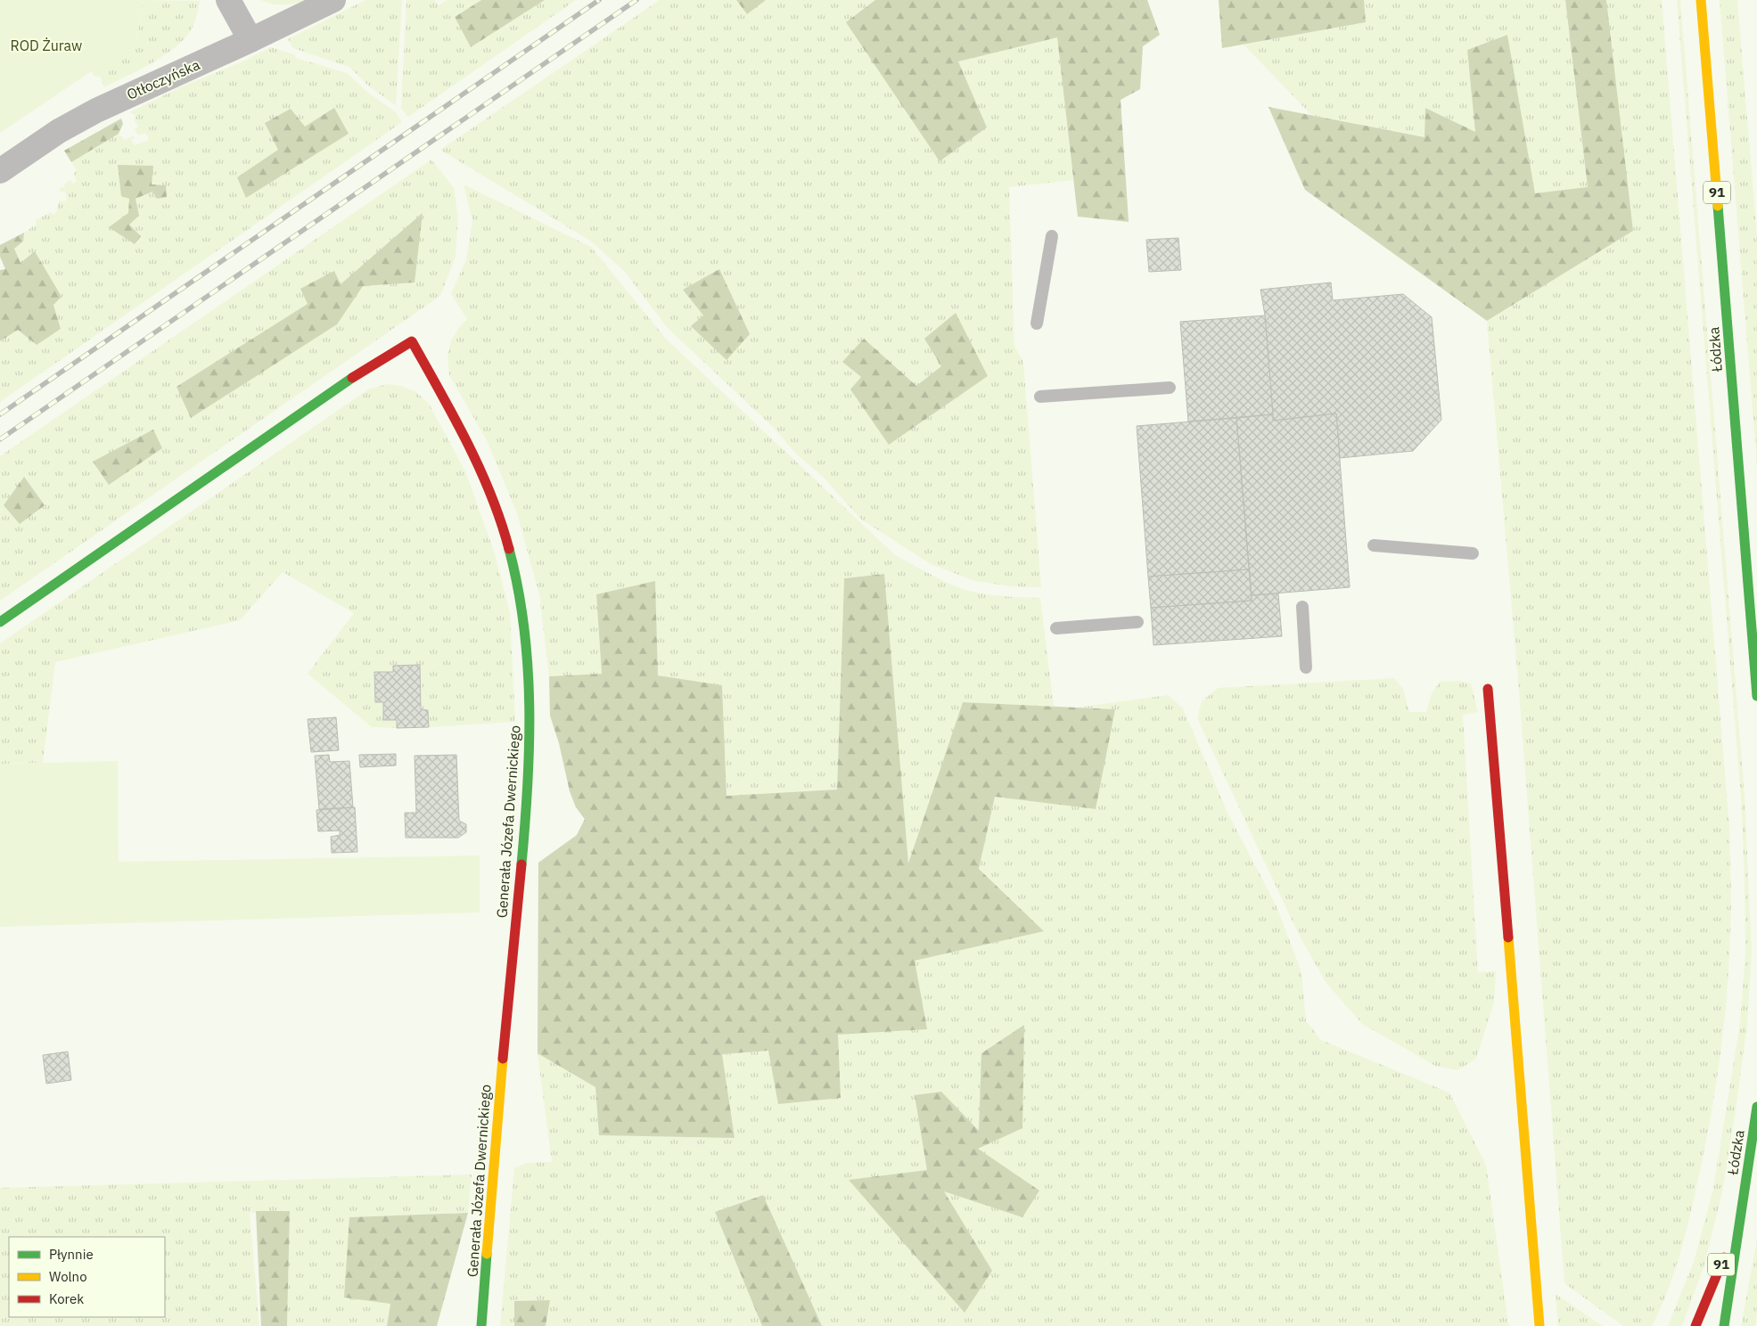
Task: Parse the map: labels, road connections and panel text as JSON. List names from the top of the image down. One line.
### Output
{"streets":{"street":["Otłoczyńska","91","Łódzka","Generała Józefa Dwernickiego"]},"parks":["ROD Żuraw"],"legend":["Płynnie","Wolno","Korek"]}
